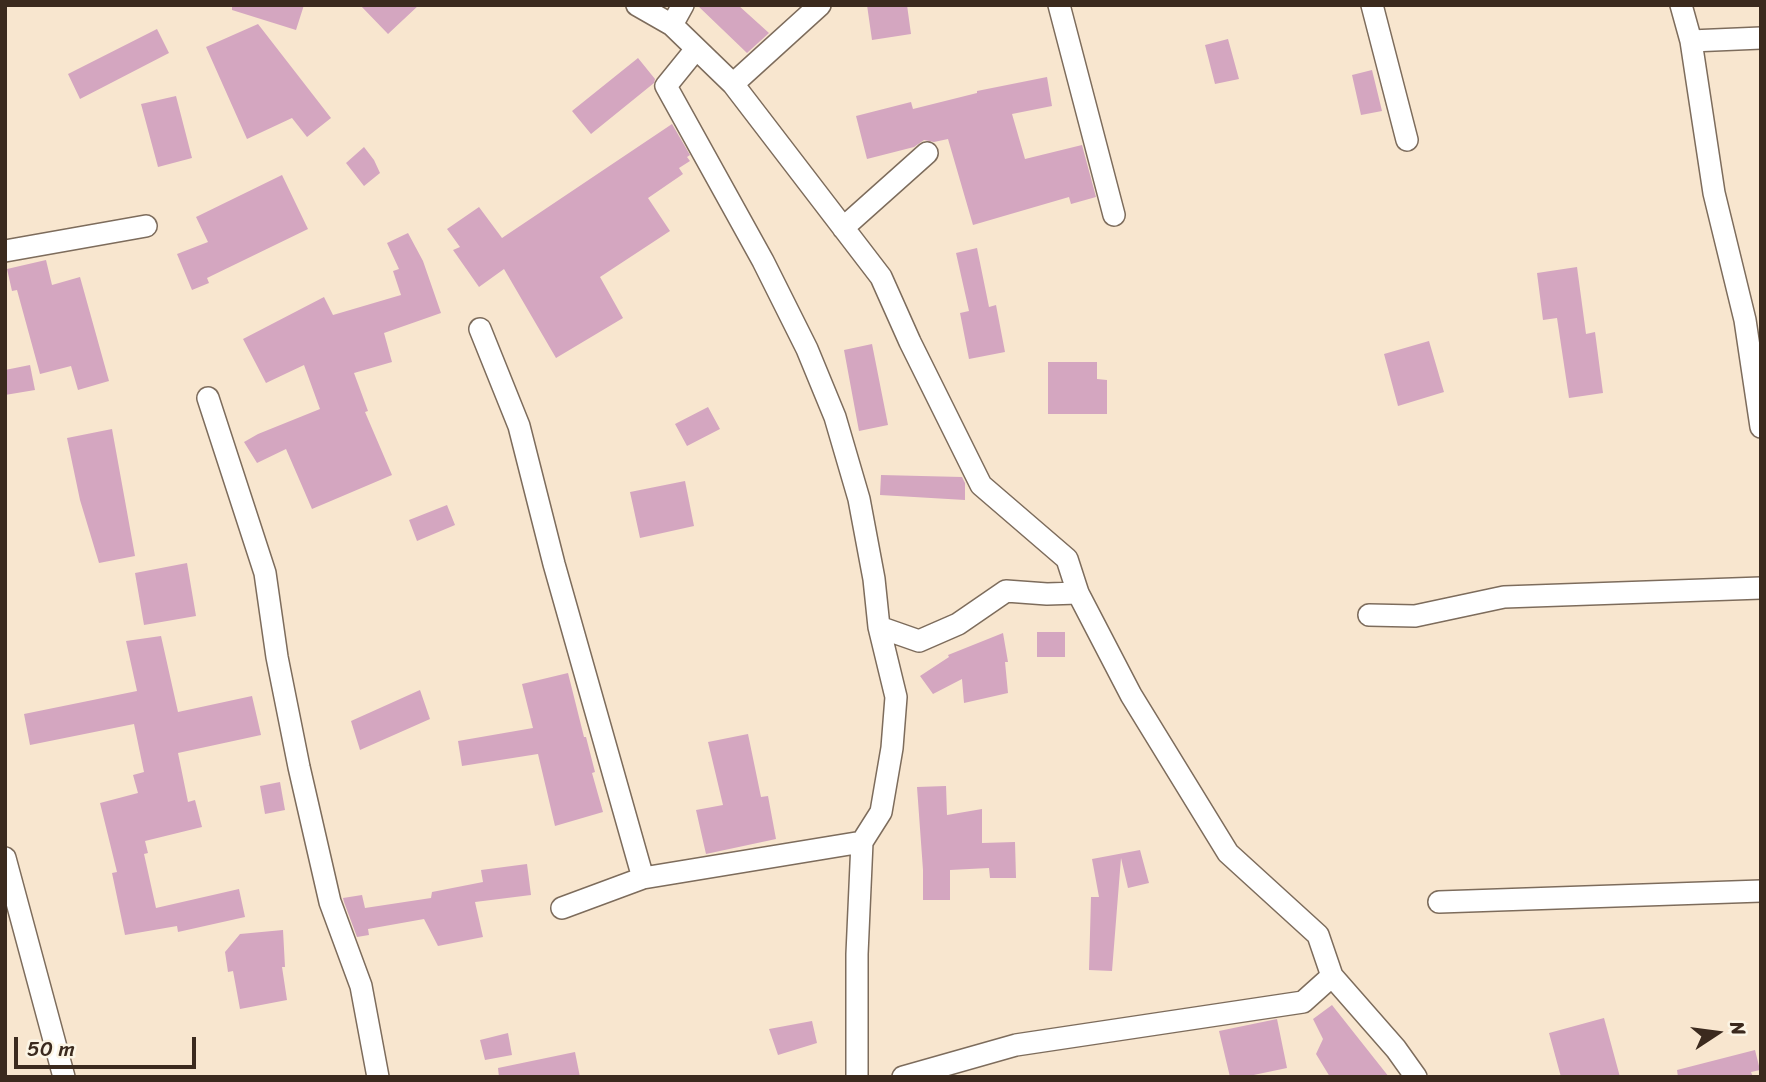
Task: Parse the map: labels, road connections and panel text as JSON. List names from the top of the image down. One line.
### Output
{"scale_bar":"50 m","north":"right"}
